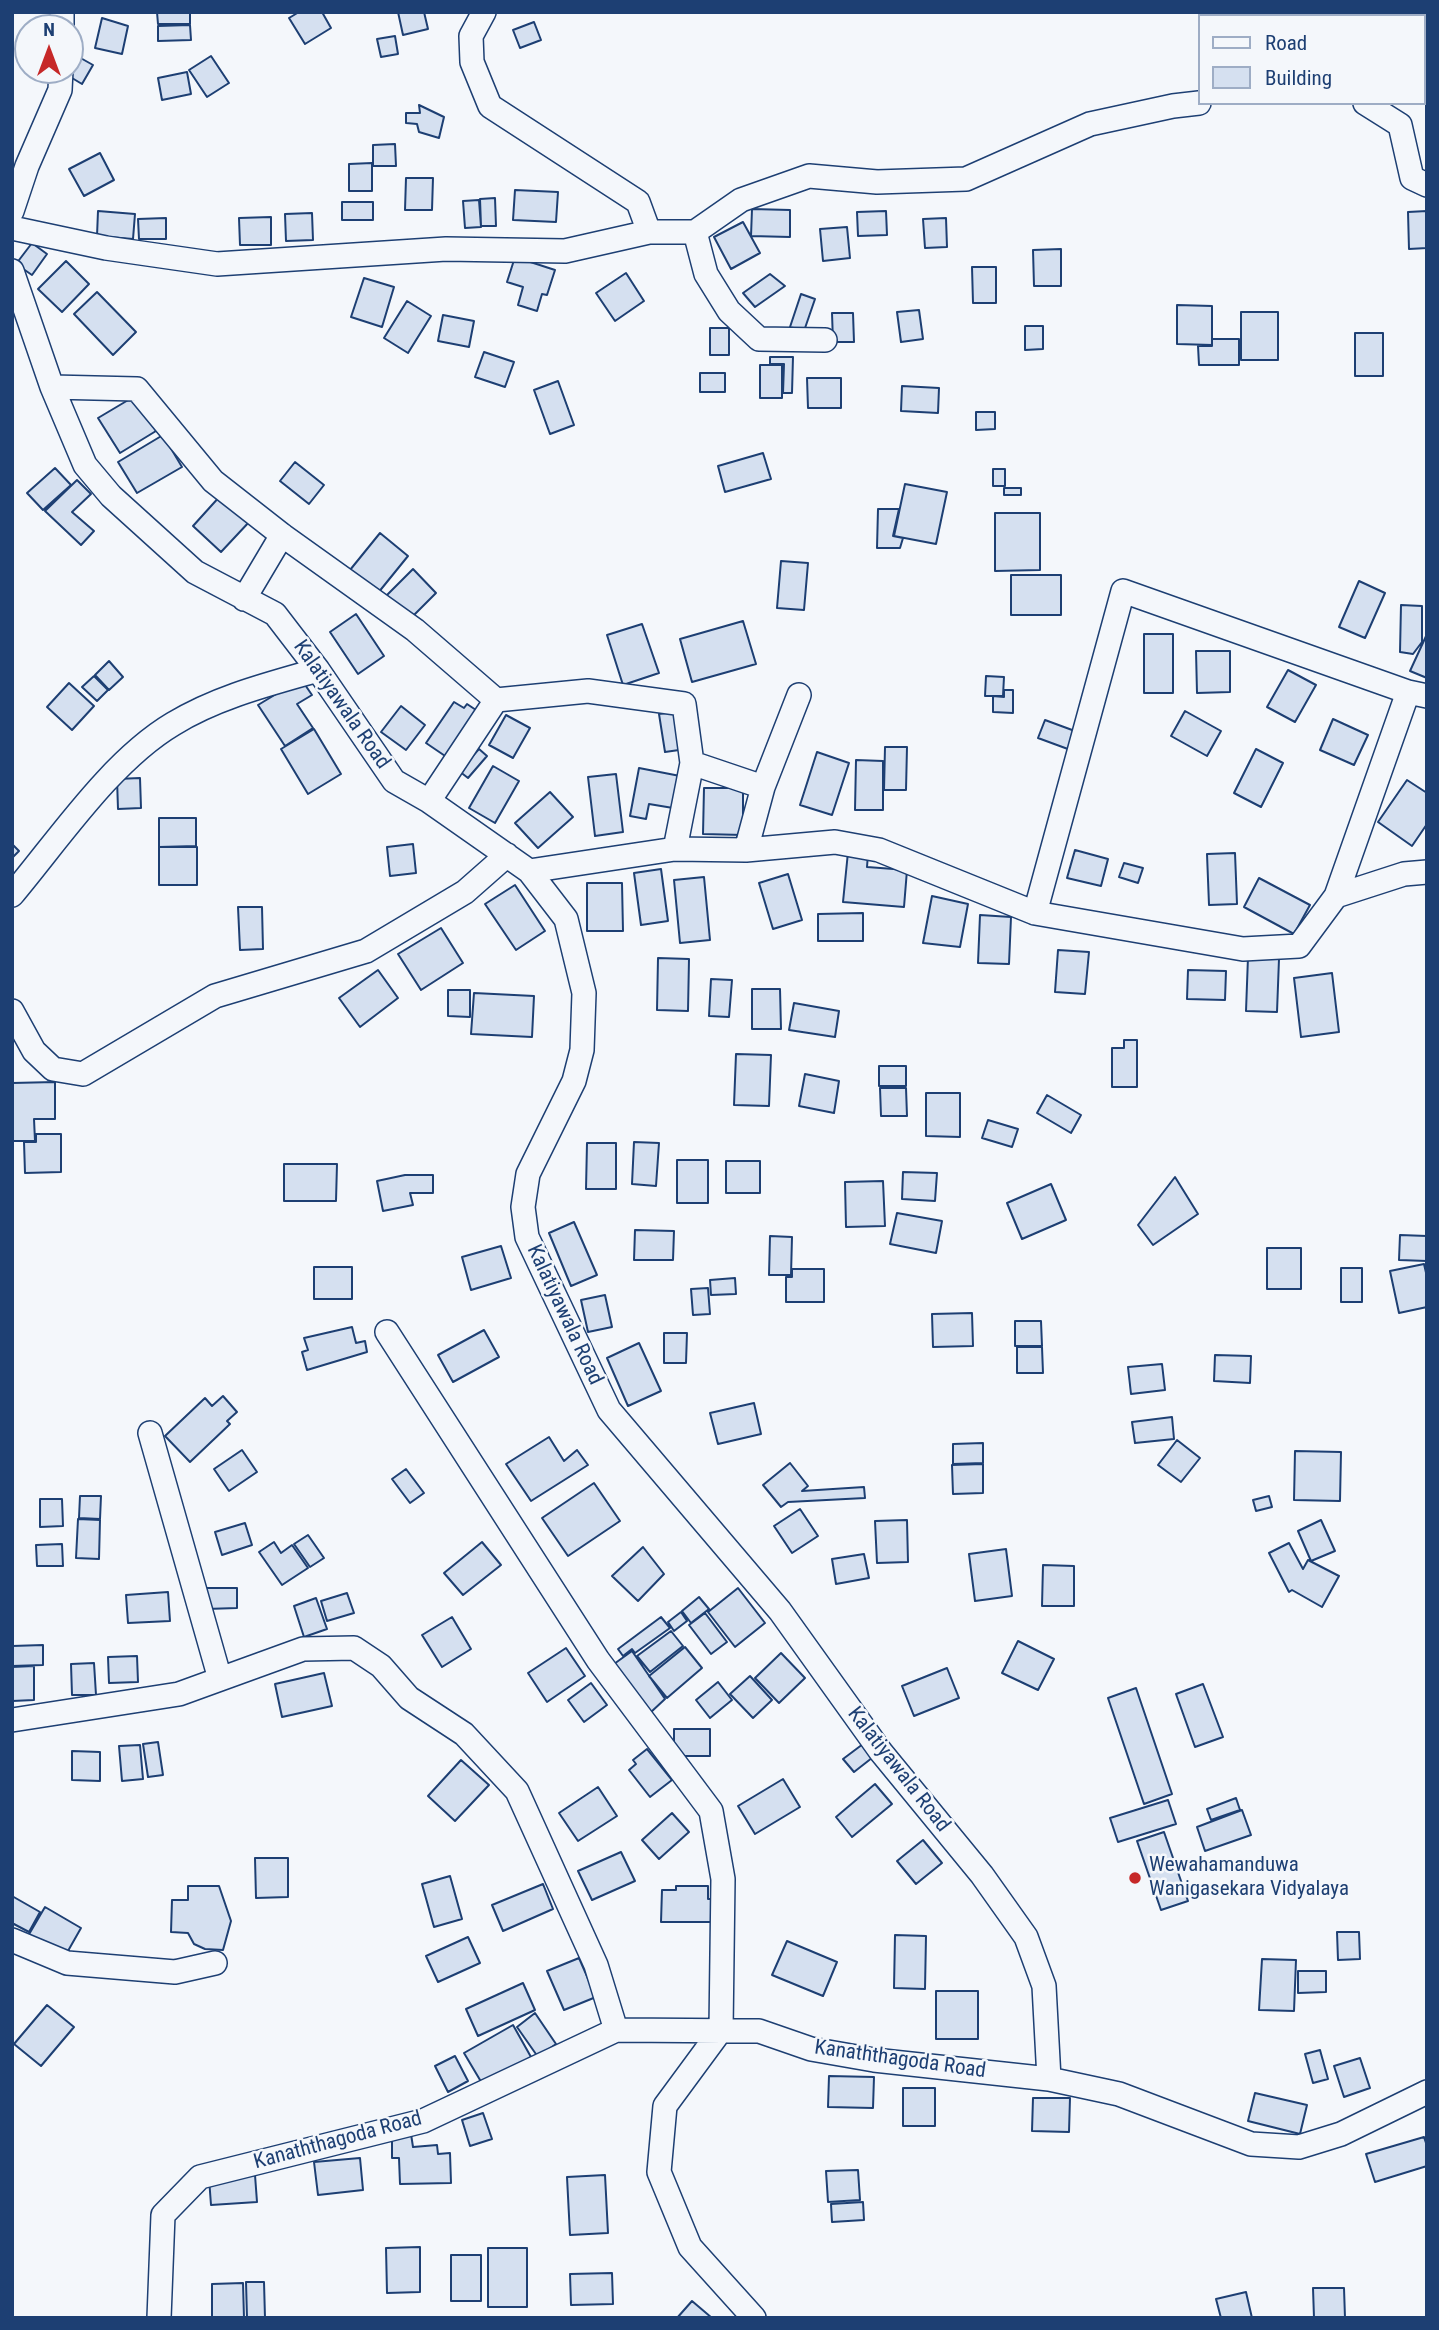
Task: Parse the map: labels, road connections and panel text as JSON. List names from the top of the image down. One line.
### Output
{"streets":{"street":["Kalatiyawala Road","Kanaththagoda Road"]},"crossings":[["Kalatiyawala Road","Kanaththagoda Road"]],"places":["Wewahamanduwa Wanigasekara Vidyalaya"],"legend":["Road","Building"],"north":"top"}
